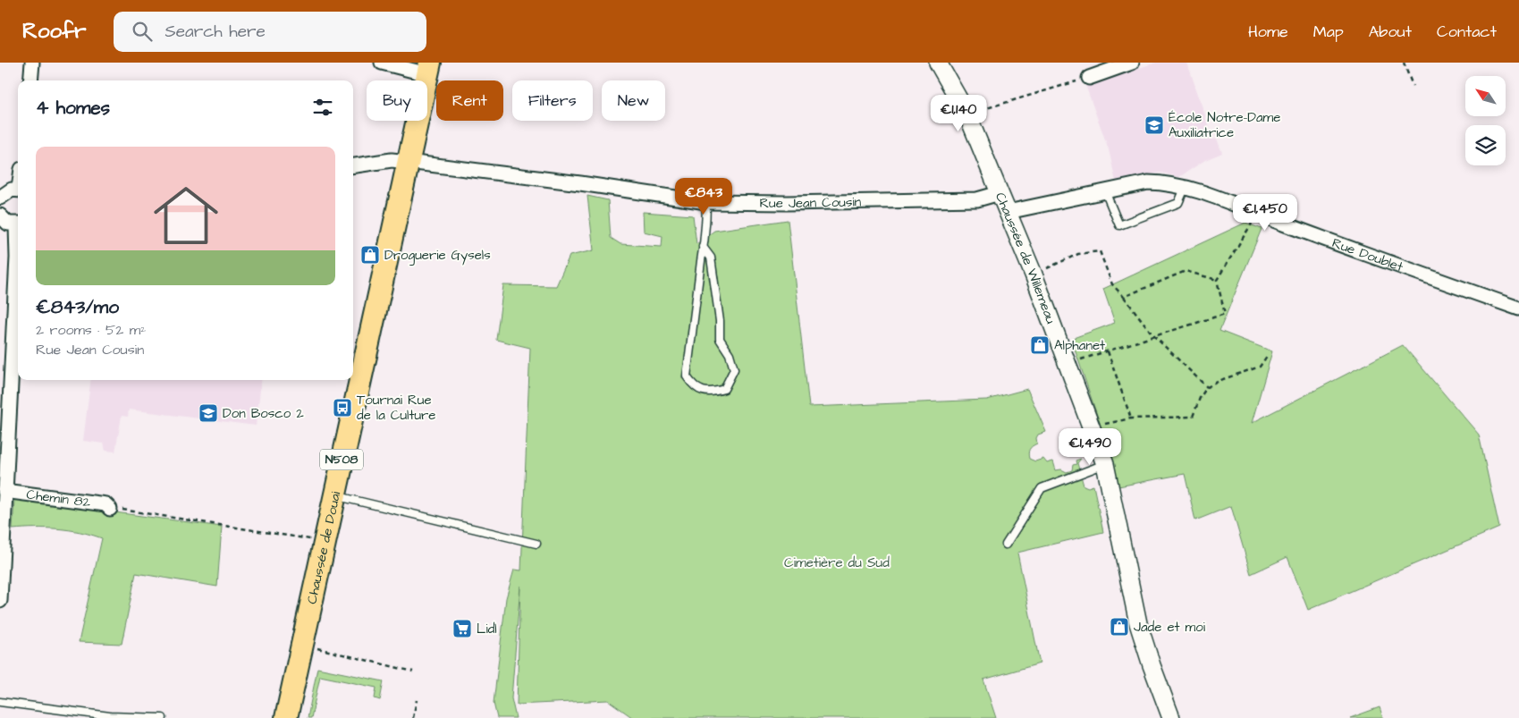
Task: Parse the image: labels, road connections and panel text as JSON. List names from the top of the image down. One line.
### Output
{"streets":{"main road":["N508","Chaussée de Douai"],"street":["Rue Jean Cousin","Rue Doublet","Chaussée de Willemeau","Chemin 82"]},"crossings":[["Rue Jean Cousin","Chaussée de Willemeau"],["Rue Jean Cousin","Chaussée de Douai"],["Rue Doublet","Chaussée de Willemeau"]],"parks":["Cimetière du Sud"],"places":{"school or university":["École Notre-Dame Auxiliatrice","Don Bosco 2"],"shop":["Droguerie Gysels","Alphanet","Jade et moi"],"bus stop":["Tournai Rue de la Culture"],"supermarket":["Lidl"]},"north":"top left","page":{"header":"Roofr","search":"Search here","nav":["Home","Map","About","Contact"],"chip":["Buy","Rent","Filters","New"],"heading":"4 homes","price":["€1,140","€843","€1,450","€1,490"],"list":[{"name":"€843/mo","note":"2 rooms · 52 m² · Rue Jean Cousin"}]}}
